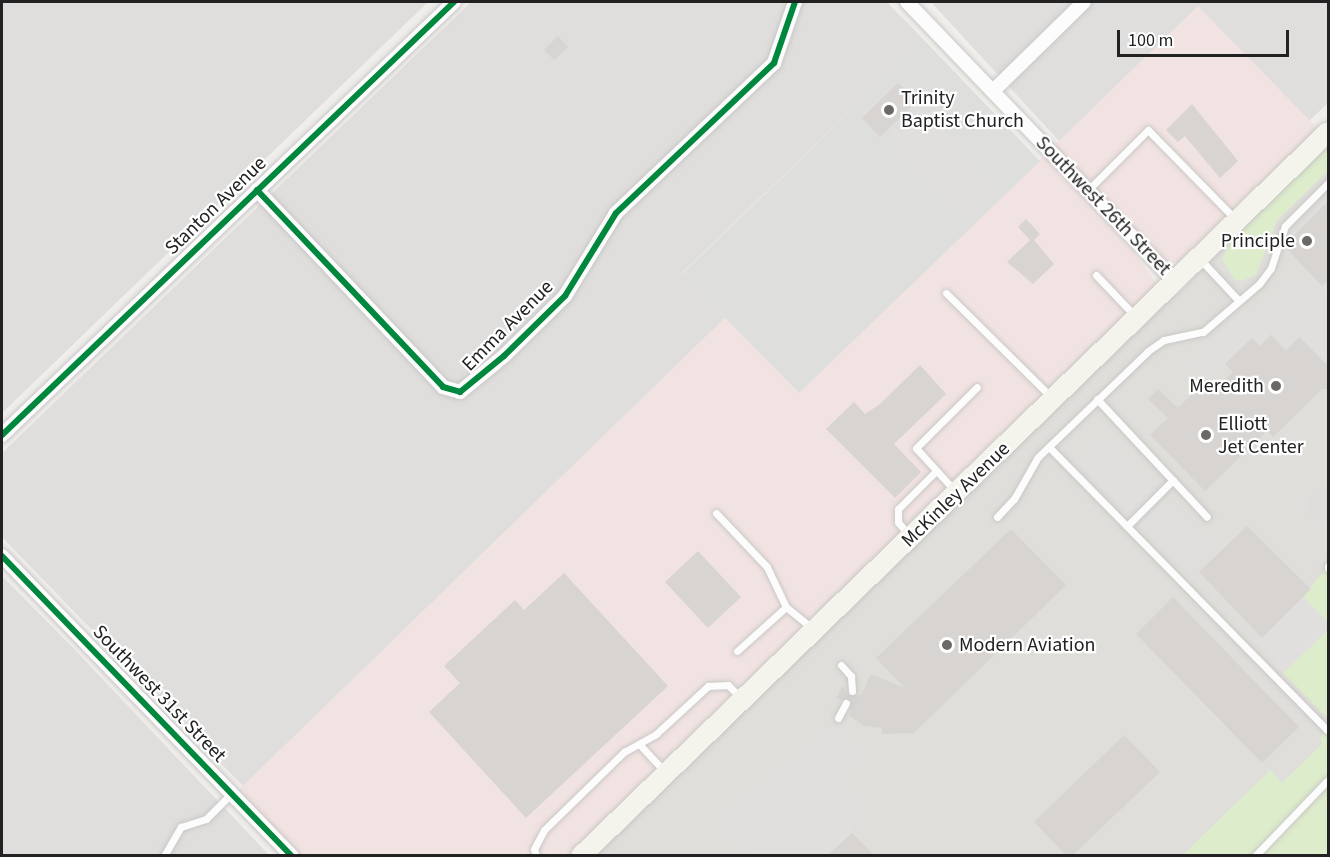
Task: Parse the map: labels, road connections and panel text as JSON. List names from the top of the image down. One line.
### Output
{"streets":{"main road":["McKinley Avenue"],"street":["Stanton Avenue","Southwest 26th Street","Emma Avenue","Southwest 31st Street"]},"crossings":[["Stanton Avenue","Emma Avenue"],["Southwest 26th Street","McKinley Avenue"]],"places":["Trinity Baptist Church","Principle","Meredith","Elliott Jet Center","Modern Aviation"],"scale_bar":"100 m"}
